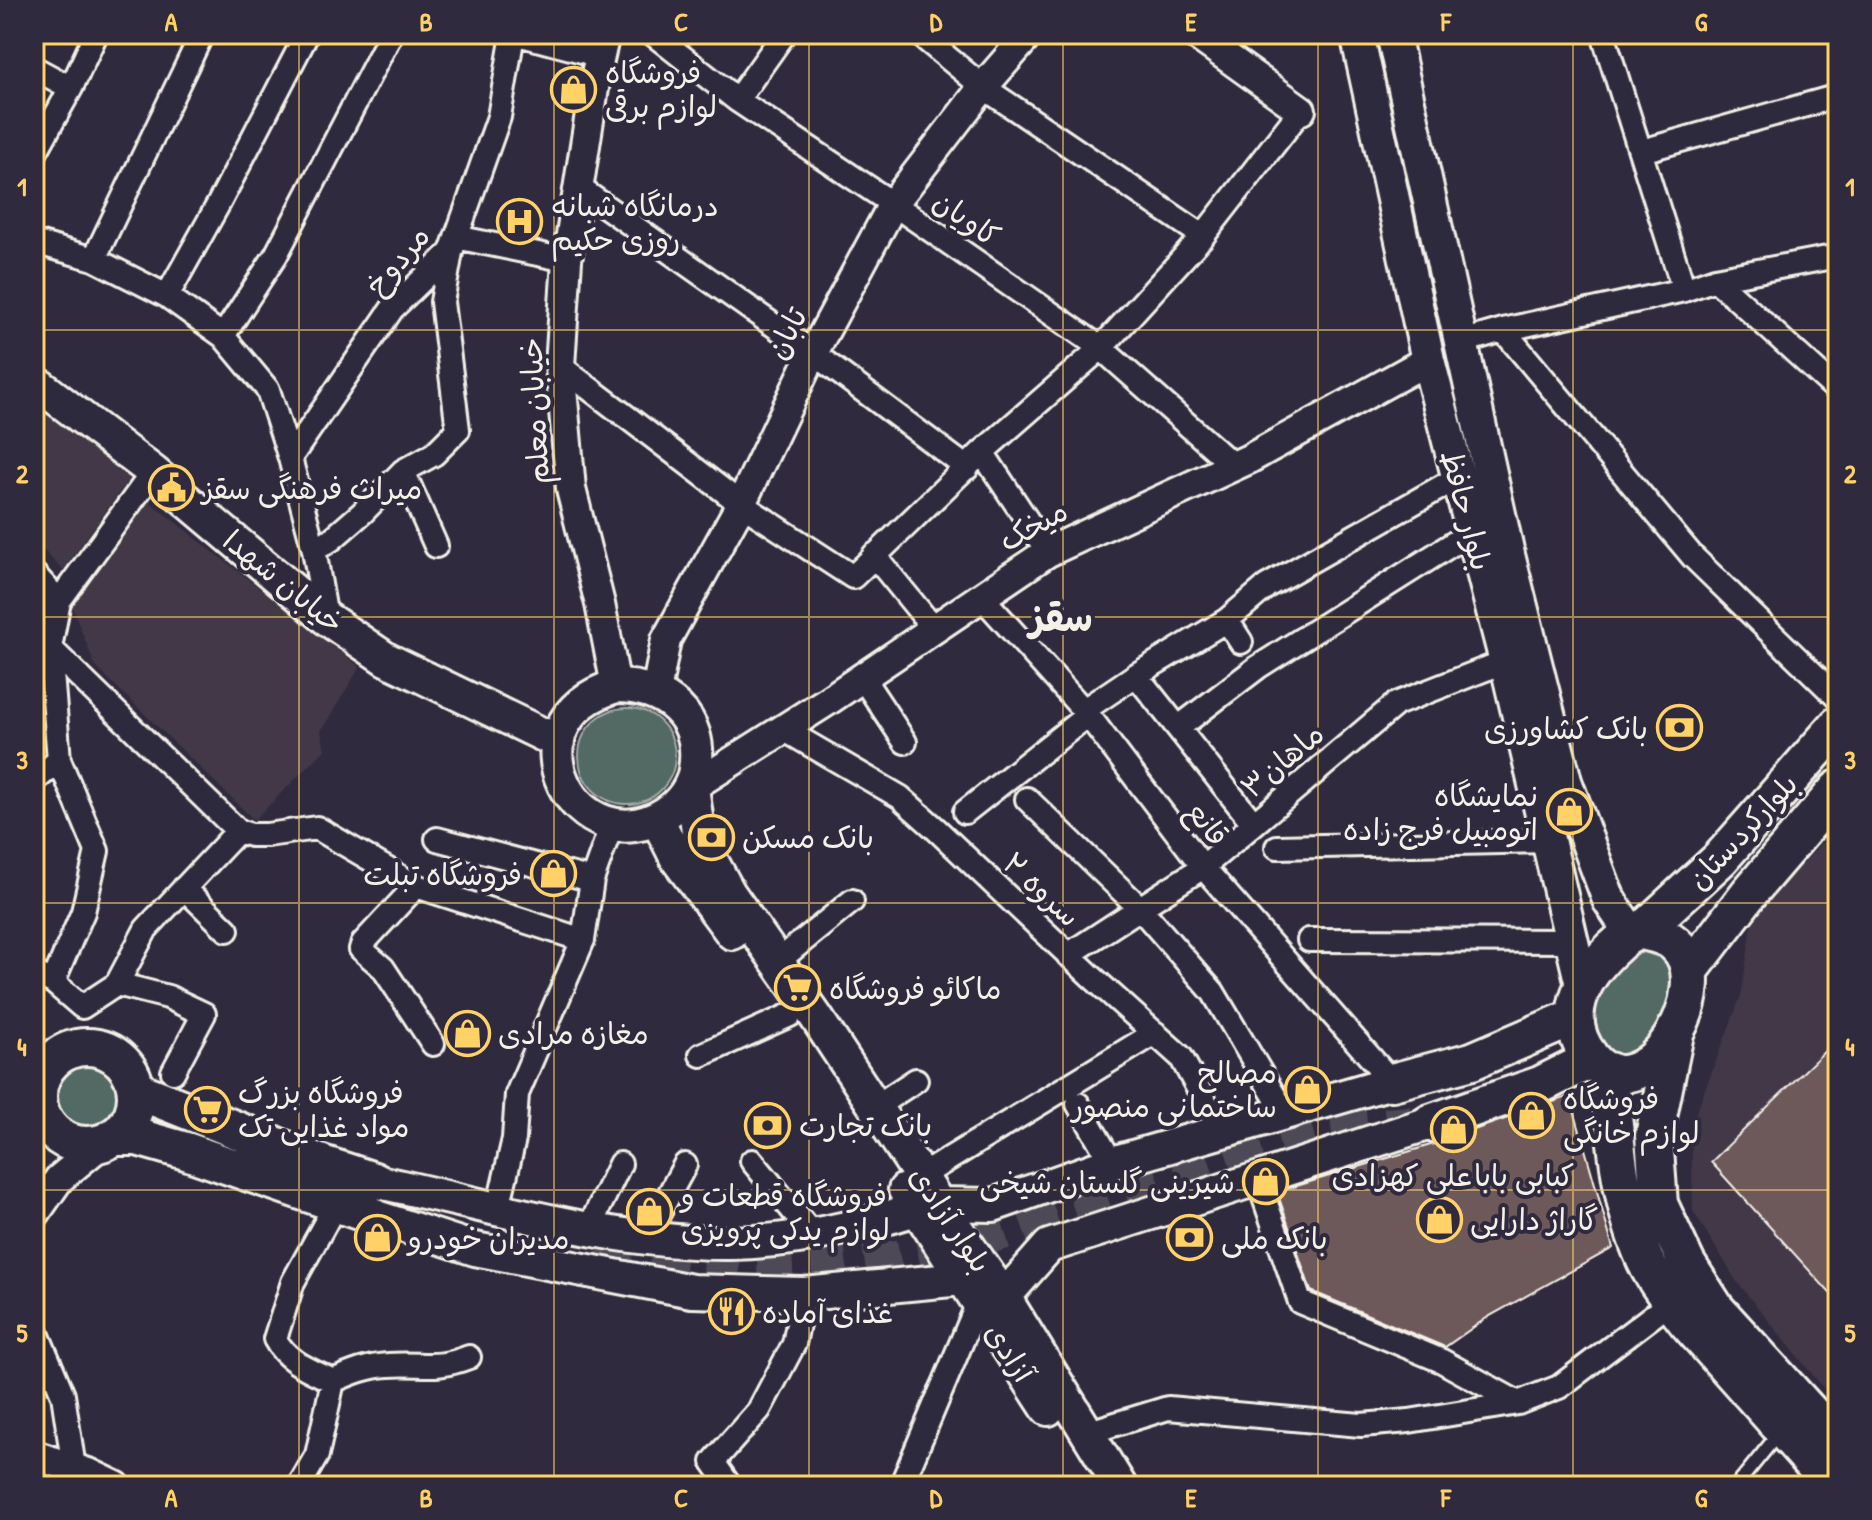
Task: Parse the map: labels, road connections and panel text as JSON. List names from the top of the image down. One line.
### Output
{"streets":{"main road":["بلوار حافظ","خیابان شهدا","بلوارکردستان","بلوار آزادی","آزادی"],"street":["کاویان","مردوخ","تابان","خیابان معلم","میخک","ماهان۳","قانع","سروه ۲"]},"crossings":[["کاویان","تابان"],["کاویان","میخک"],["تابان","خیابان معلم"],["تابان","میخک"],["تابان","خیابان شهدا"],["تابان","بلوار آزادی"],["تابان","آزادی"],["خیابان معلم","میخک"],["خیابان معلم","خیابان شهدا"],["خیابان معلم","بلوار آزادی"],["خیابان معلم","آزادی"],["بلوار حافظ","میخک"],["بلوار حافظ","ماهان۳"],["بلوار حافظ","بلوارکردستان"],["میخک","خیابان شهدا"],["میخک","قانع"],["میخک","سروه ۲"],["میخک","بلوار آزادی"],["میخک","آزادی"],["خیابان شهدا","بلوار آزادی"],["خیابان شهدا","آزادی"],["ماهان۳","قانع"],["ماهان۳","سروه ۲"],["بلوار آزادی","آزادی"]],"districts":["سقز"],"places":{"shop":["فروشگاه لوازم برقی","نمایشگاه اتومبیل فرج زاده","فروشگاه تبلت","مغازه مرادی","مصالح ساختمانی منصور","فروشگاه لوازم خانگی","کبابی باباعلی کهزادی","شیرینی گلستان شیخی","فروشگاه قطعات و لوازم یدکی پرویزی","گاراژ دارایی","مدیران خودرو"],"hospital":["درمانگاه شبانه روزی حکیم"],"public building":["میراث فرهنگی سقز"],"bank":["بانک کشاورزی","بانک مسکن","بانک تجارت","بانک ملی"],"supermarket":["ماکائو فروشگاه","فروشگاه بزرگ مواد غذایی تک"],"restaurant":["غذای آماده"]},"grid":{"columns":["A","B","C","D","E","F","G"],"rows":["1","2","3","4","5"]}}
